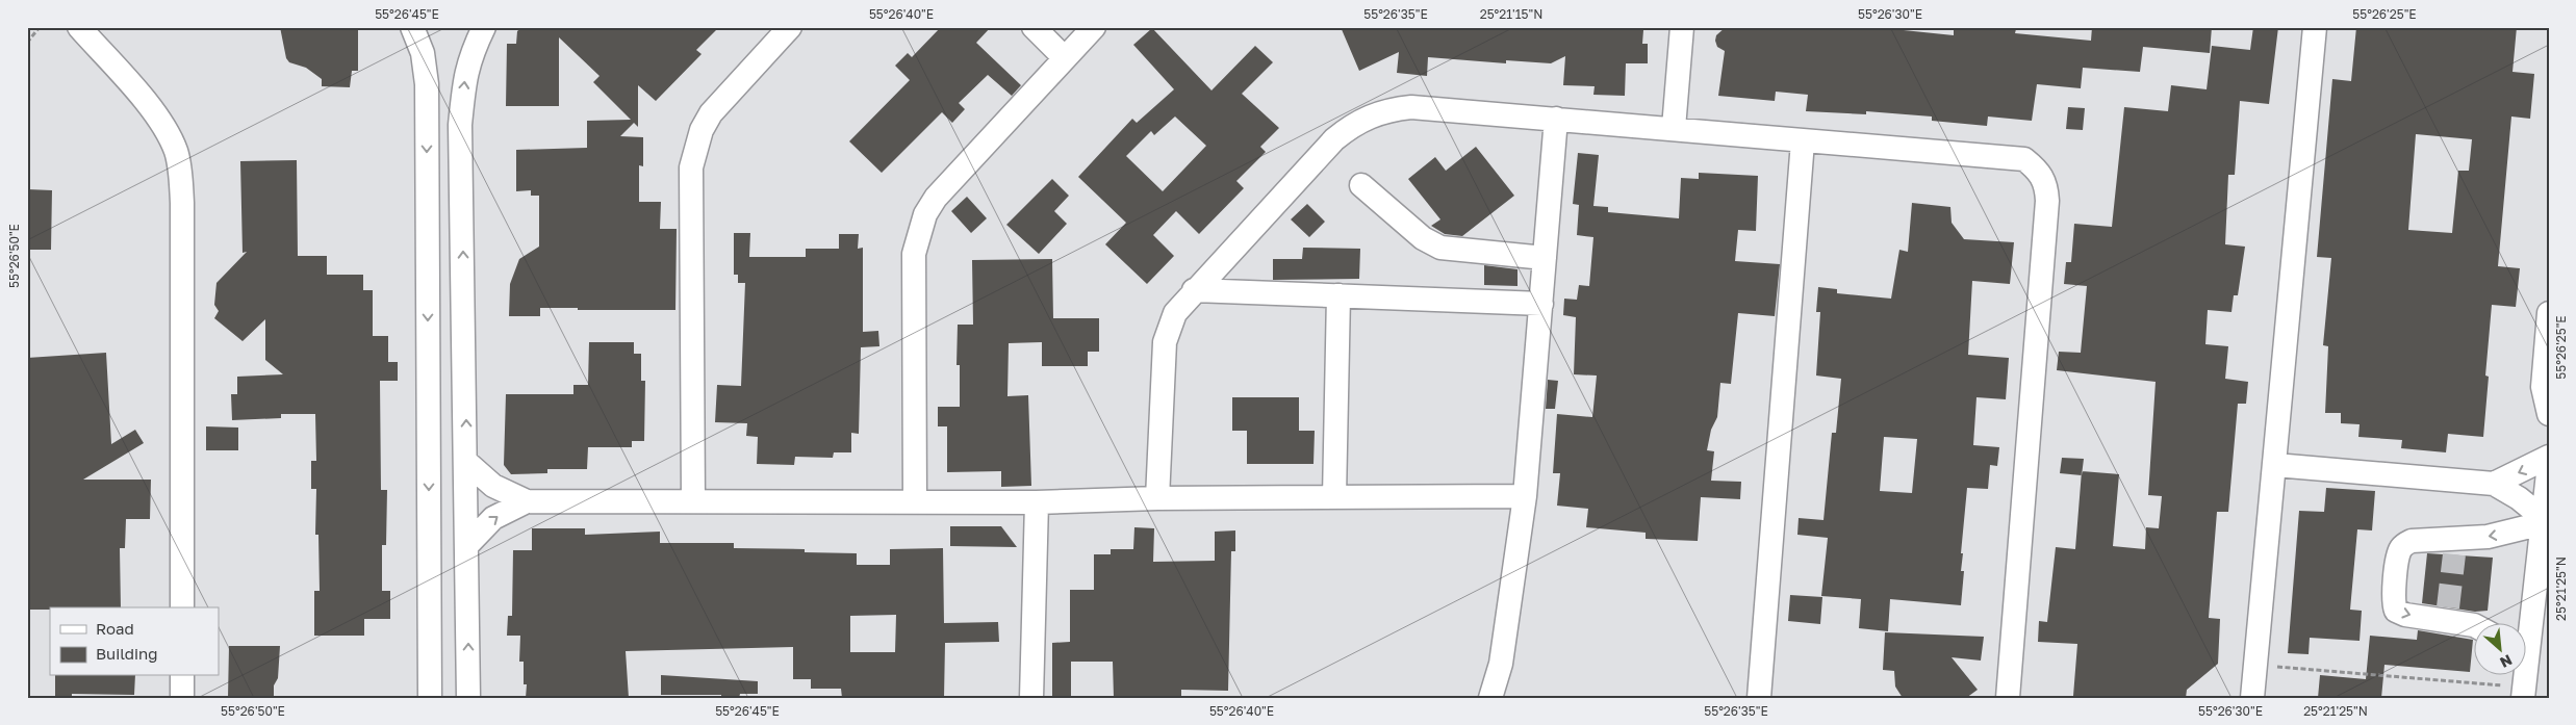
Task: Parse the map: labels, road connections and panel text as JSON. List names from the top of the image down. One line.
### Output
{"legend":["Road","Building"],"north":"bottom right","coordinates":["55°26'45\"E","55°26'40\"E","55°26'35\"E","25°21'15\"N","55°26'30\"E","55°26'25\"E","55°26'50\"E","25°21'25\"N"]}
